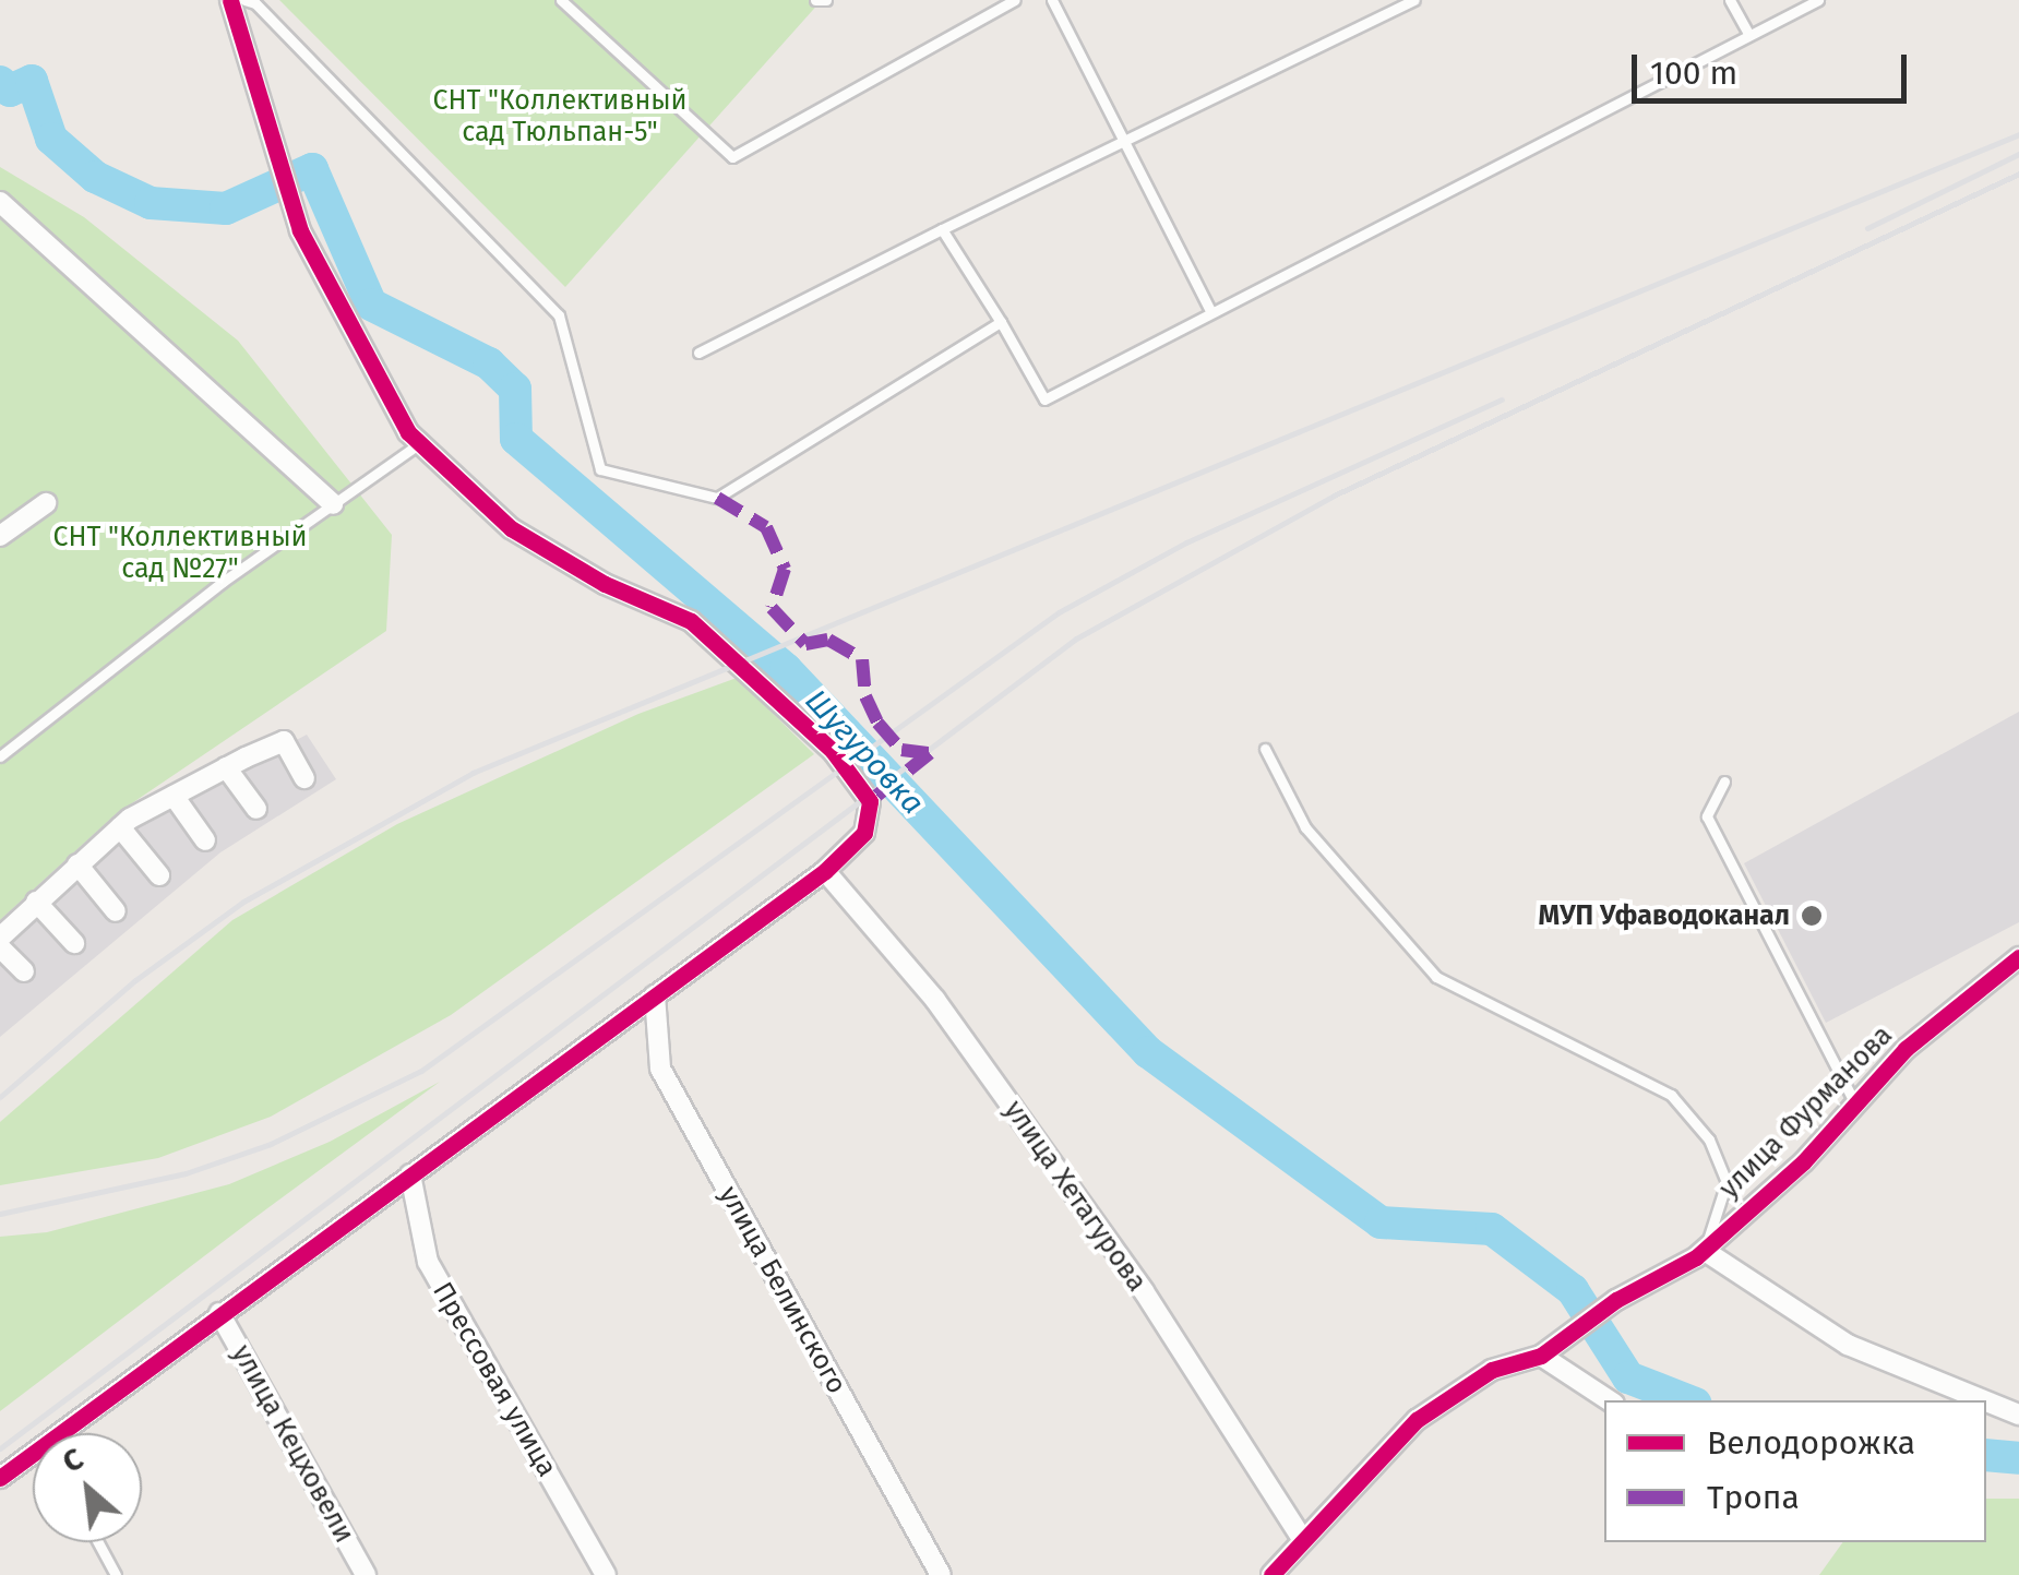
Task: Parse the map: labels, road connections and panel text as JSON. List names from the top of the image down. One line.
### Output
{"streets":{"street":["улица Фурманова","улица Хетагурова","улица Белинского","Прессовая улица","улица Кецховели"]},"crossings":[["улица Фурманова","улица Хетагурова"]],"water":["Шугуровка"],"parks":["СНТ \"Коллективный сад Тюльпан-5\"","СНТ \"Коллективный сад №27\""],"places":["МУП Уфаводоканал"],"legend":["Велодорожка","Тропа"],"scale_bar":"100 m","north":"top left"}
